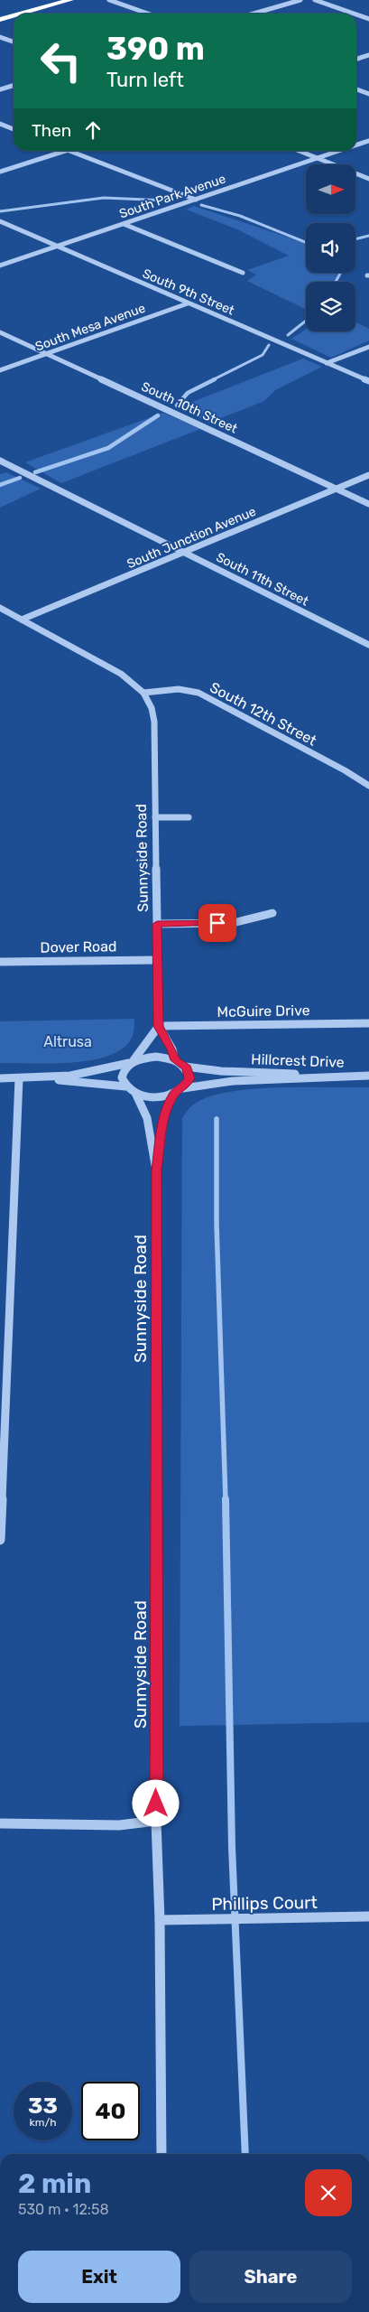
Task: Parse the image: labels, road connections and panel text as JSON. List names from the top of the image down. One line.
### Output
{"streets":{"street":["South Park Avenue","South 9th Street","South Mesa Avenue","South 10th Street","South Junction Avenue","South 11th Street","South 12th Street","Sunnyside Road","Dover Road","McGuire Drive","Hillcrest Drive","Phillips Court"]},"crossings":[["South Park Avenue","South 9th Street"],["South 9th Street","South Mesa Avenue"],["South Mesa Avenue","South 10th Street"],["South 10th Street","South Junction Avenue"],["South Junction Avenue","South 11th Street"],["South 12th Street","Sunnyside Road"],["Sunnyside Road","Dover Road"],["Sunnyside Road","McGuire Drive"],["Sunnyside Road","Hillcrest Drive"],["Sunnyside Road","Phillips Court"]],"parks":["Altrusa"],"north":"right","page":{"turn":["390 m","Turn left"],"then":"Then","speed":"33 km/h","limit":"40","heading":["2 min","530 m · 12:58"],"buttons":["Exit","Share"]}}
